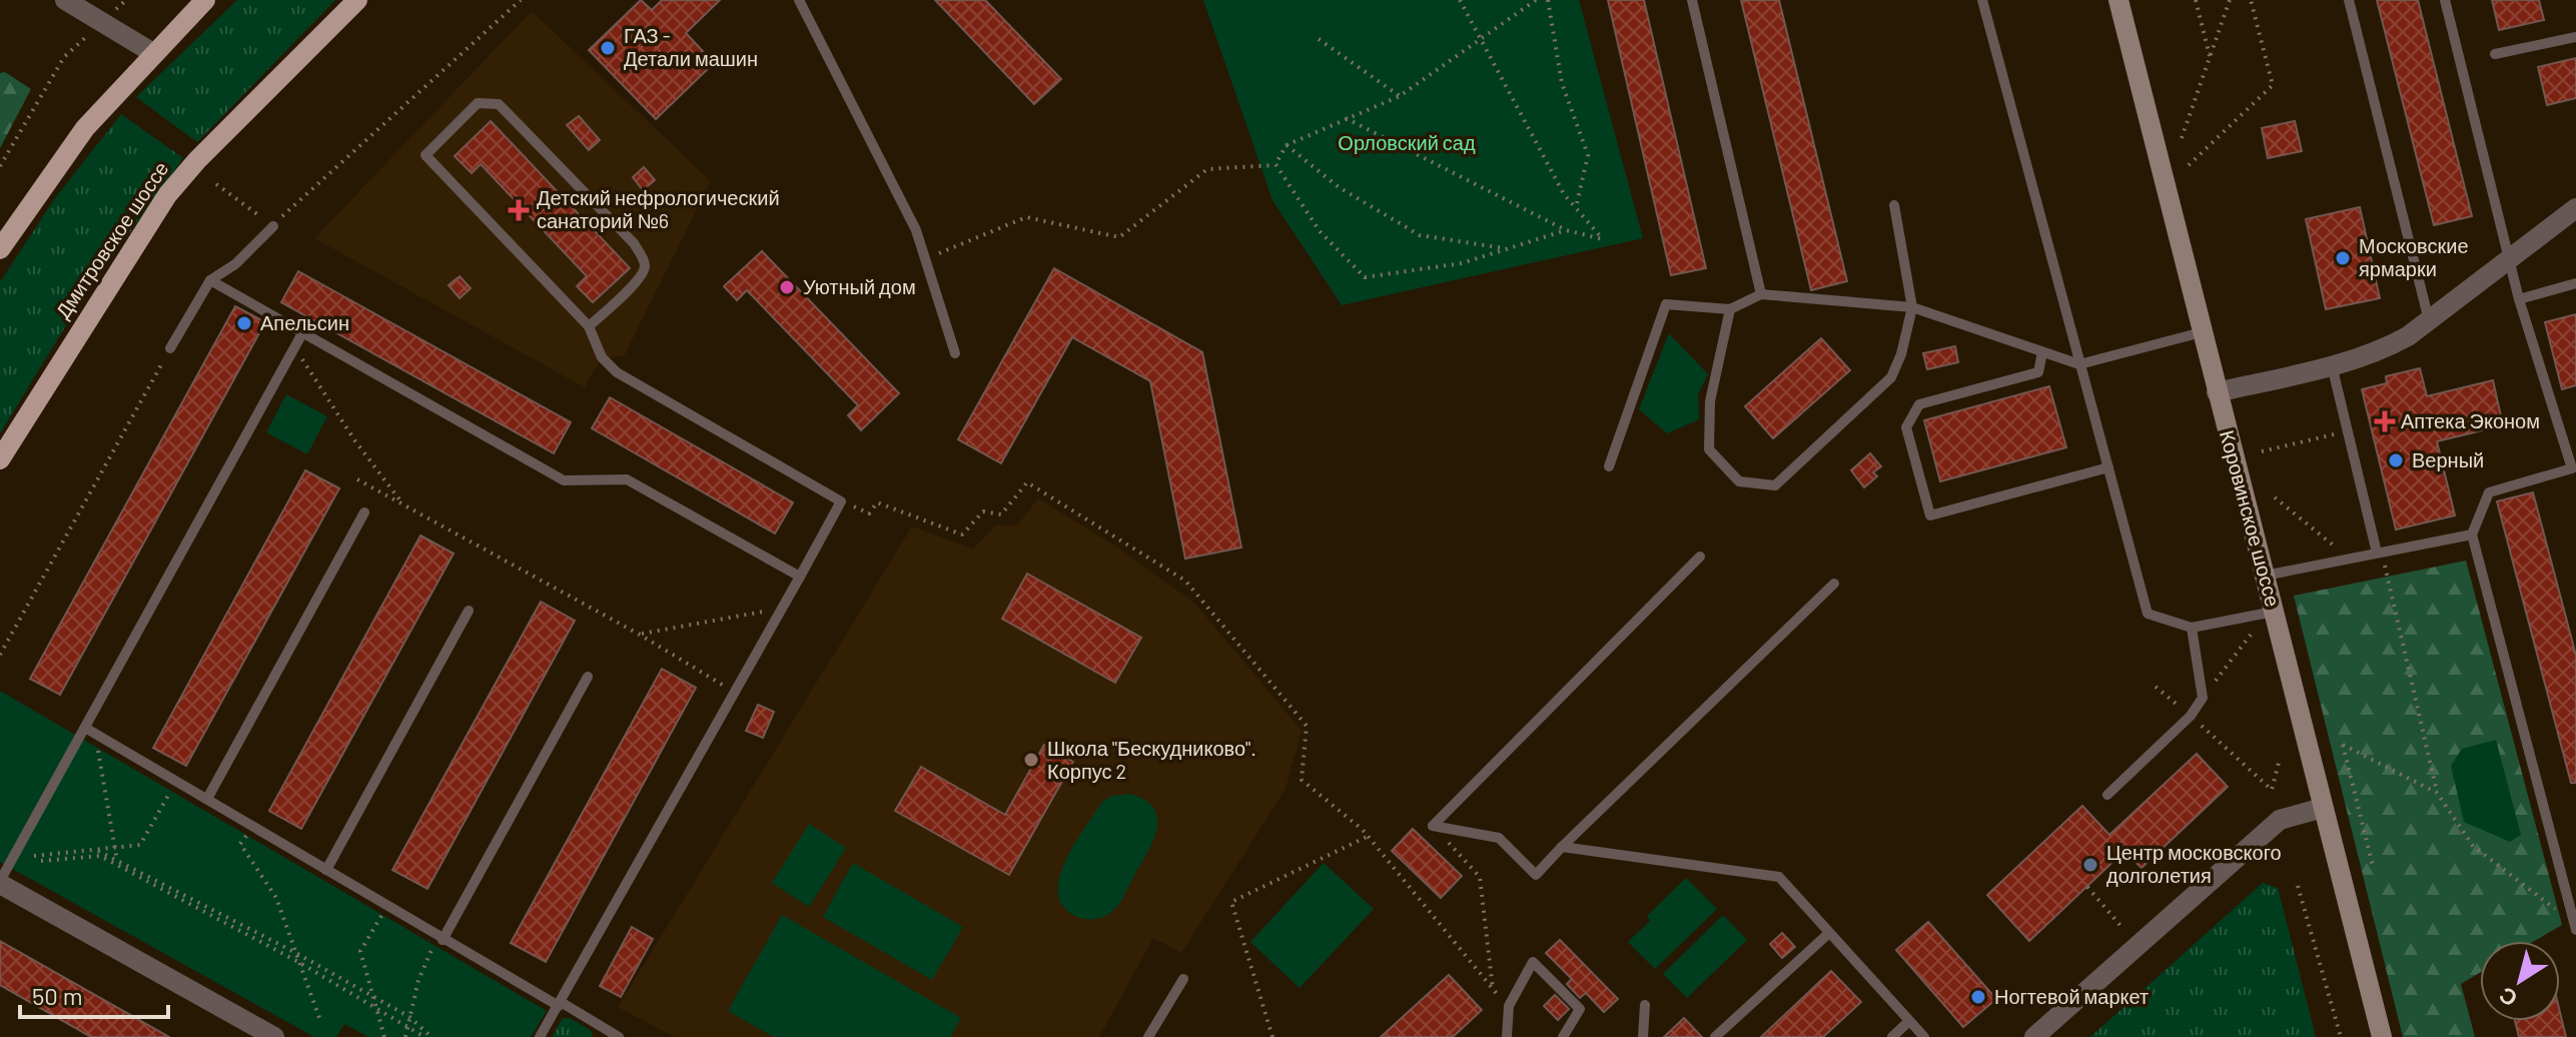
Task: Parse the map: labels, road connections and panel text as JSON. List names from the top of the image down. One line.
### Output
{"streets":{"main road":["Дмитровское шоссе","Коровинское шоссе"]},"parks":["Орловский сад"],"places":{"other":["ГАЗ - Детали машин","Московские ярмарки","Уютный дом","Апельсин","Верный","Школа \"Бескудниково\". Корпус 2","Центр московского долголетия","Ногтевой маркет"],"health":["Детский нефрологический санаторий №6","Аптека Эконом"]},"scale_bar":"50 m","north":"bottom left"}
